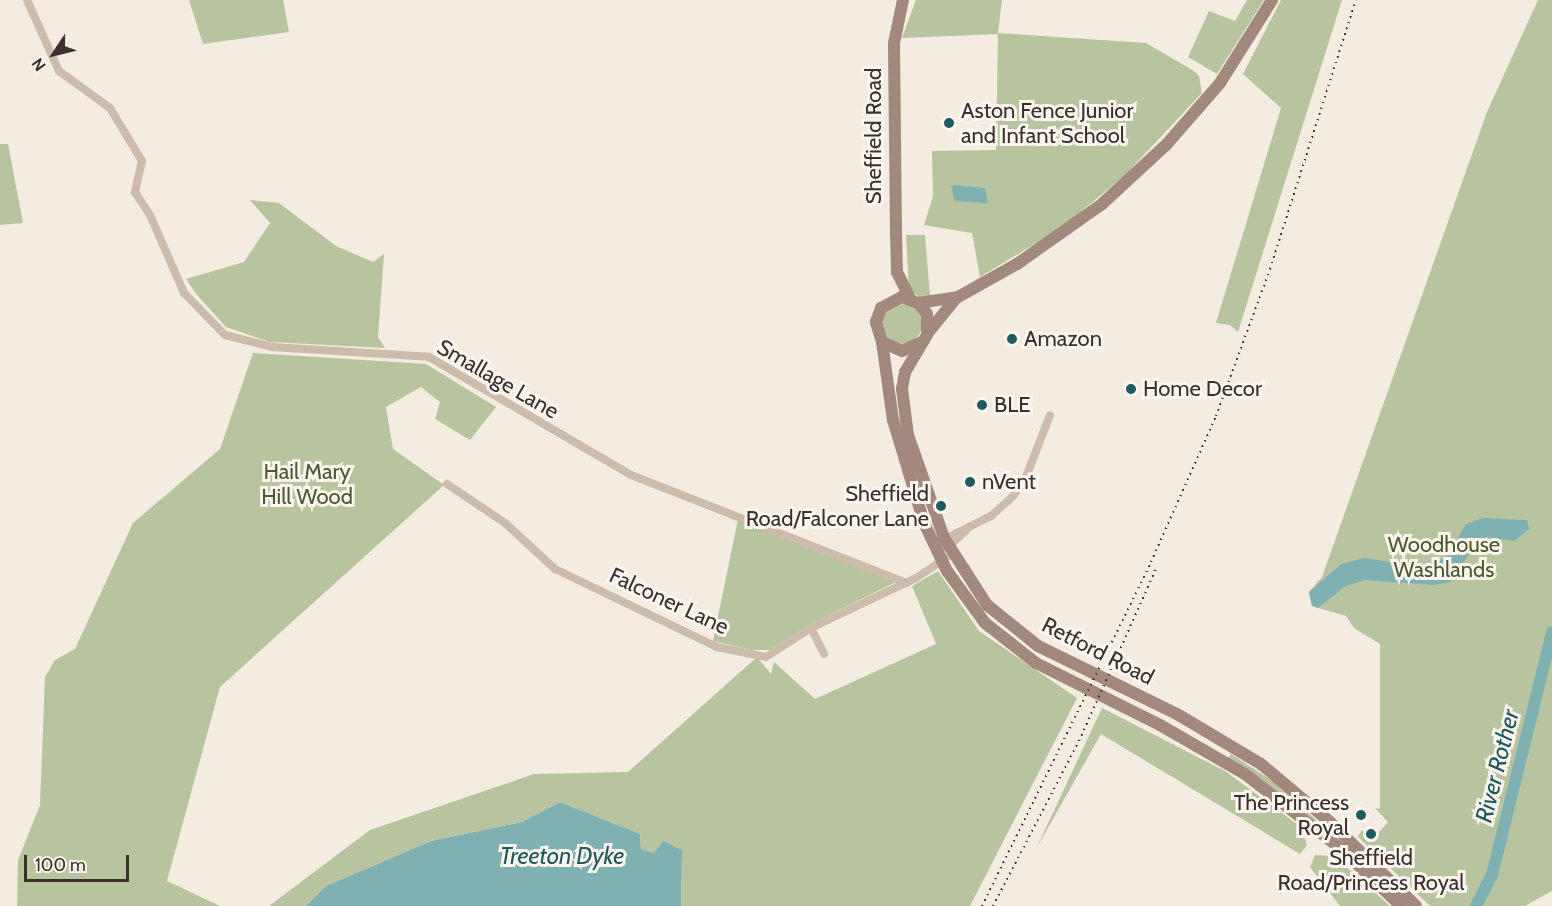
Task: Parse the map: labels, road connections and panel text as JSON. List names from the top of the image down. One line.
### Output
{"streets":{"main road":["Sheffield Road","Retford Road"],"street":["Smallage Lane","Falconer Lane"]},"crossings":[["Sheffield Road","Retford Road"],["Smallage Lane","Falconer Lane"],["Falconer Lane","Retford Road"]],"water":["River Rother","Treeton Dyke"],"parks":["Hail Mary Hill Wood","Woodhouse Washlands"],"places":["Aston Fence Junior and Infant School","Amazon","Home Decor","BLE","nVent","Sheffield Road/Falconer Lane","The Princess Royal","Sheffield Road/Princess Royal"],"scale_bar":"100 m","north":"bottom left"}
